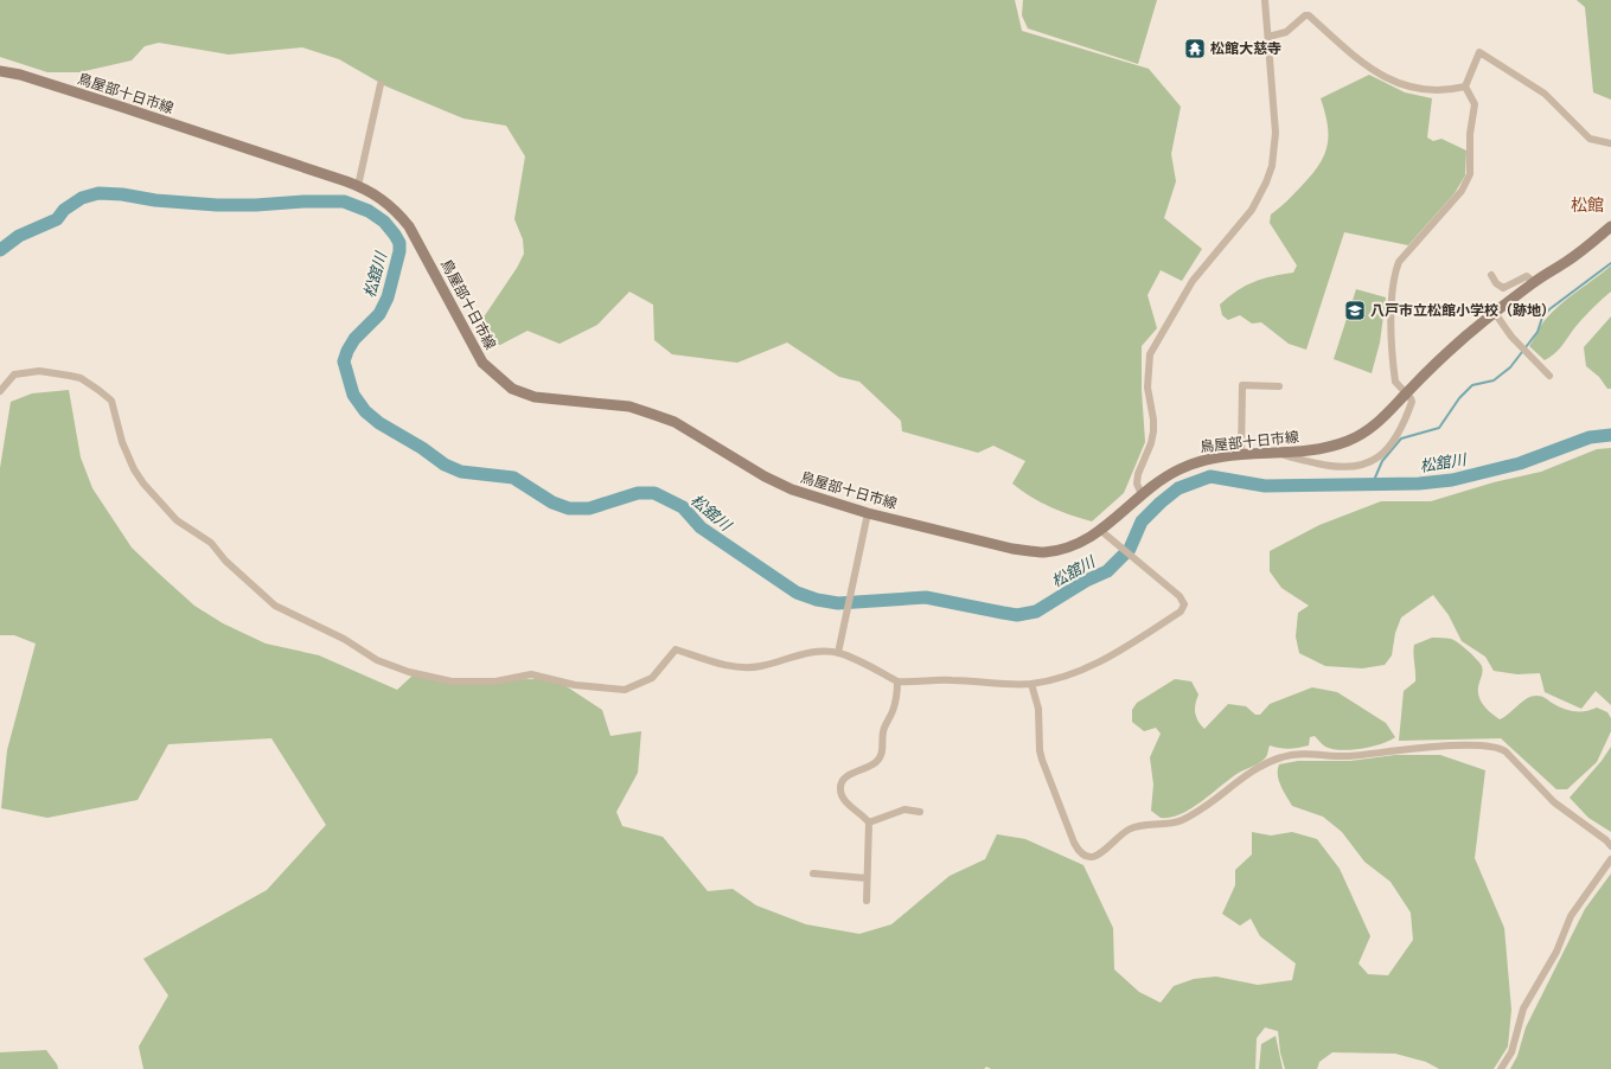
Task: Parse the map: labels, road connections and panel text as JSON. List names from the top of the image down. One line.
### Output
{"streets":{"main road":["鳥屋部十日市線"]},"districts":["松館"],"water":["松舘川"],"places":{"temple":["松館大慈寺"],"school or university":["八戸市立松館小学校（跡地）"]}}
